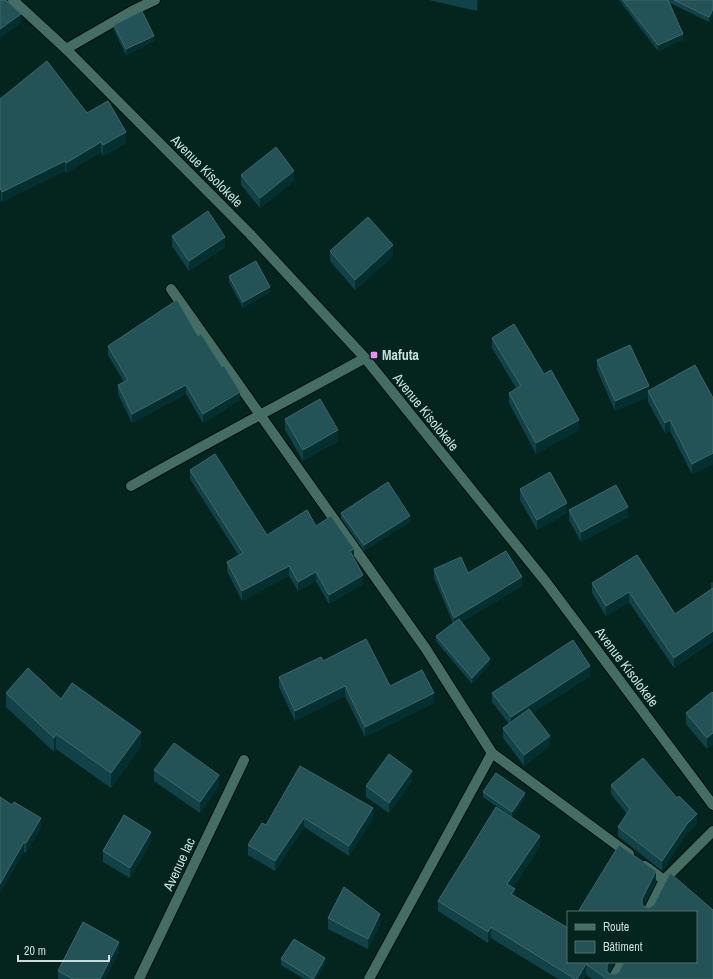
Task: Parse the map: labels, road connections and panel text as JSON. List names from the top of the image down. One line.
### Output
{"streets":{"street":["Avenue Kisolokele","Avenue lac"]},"places":{"transit":["Mafuta"]},"legend":["Route","Bâtiment"],"scale_bar":"20 m"}
